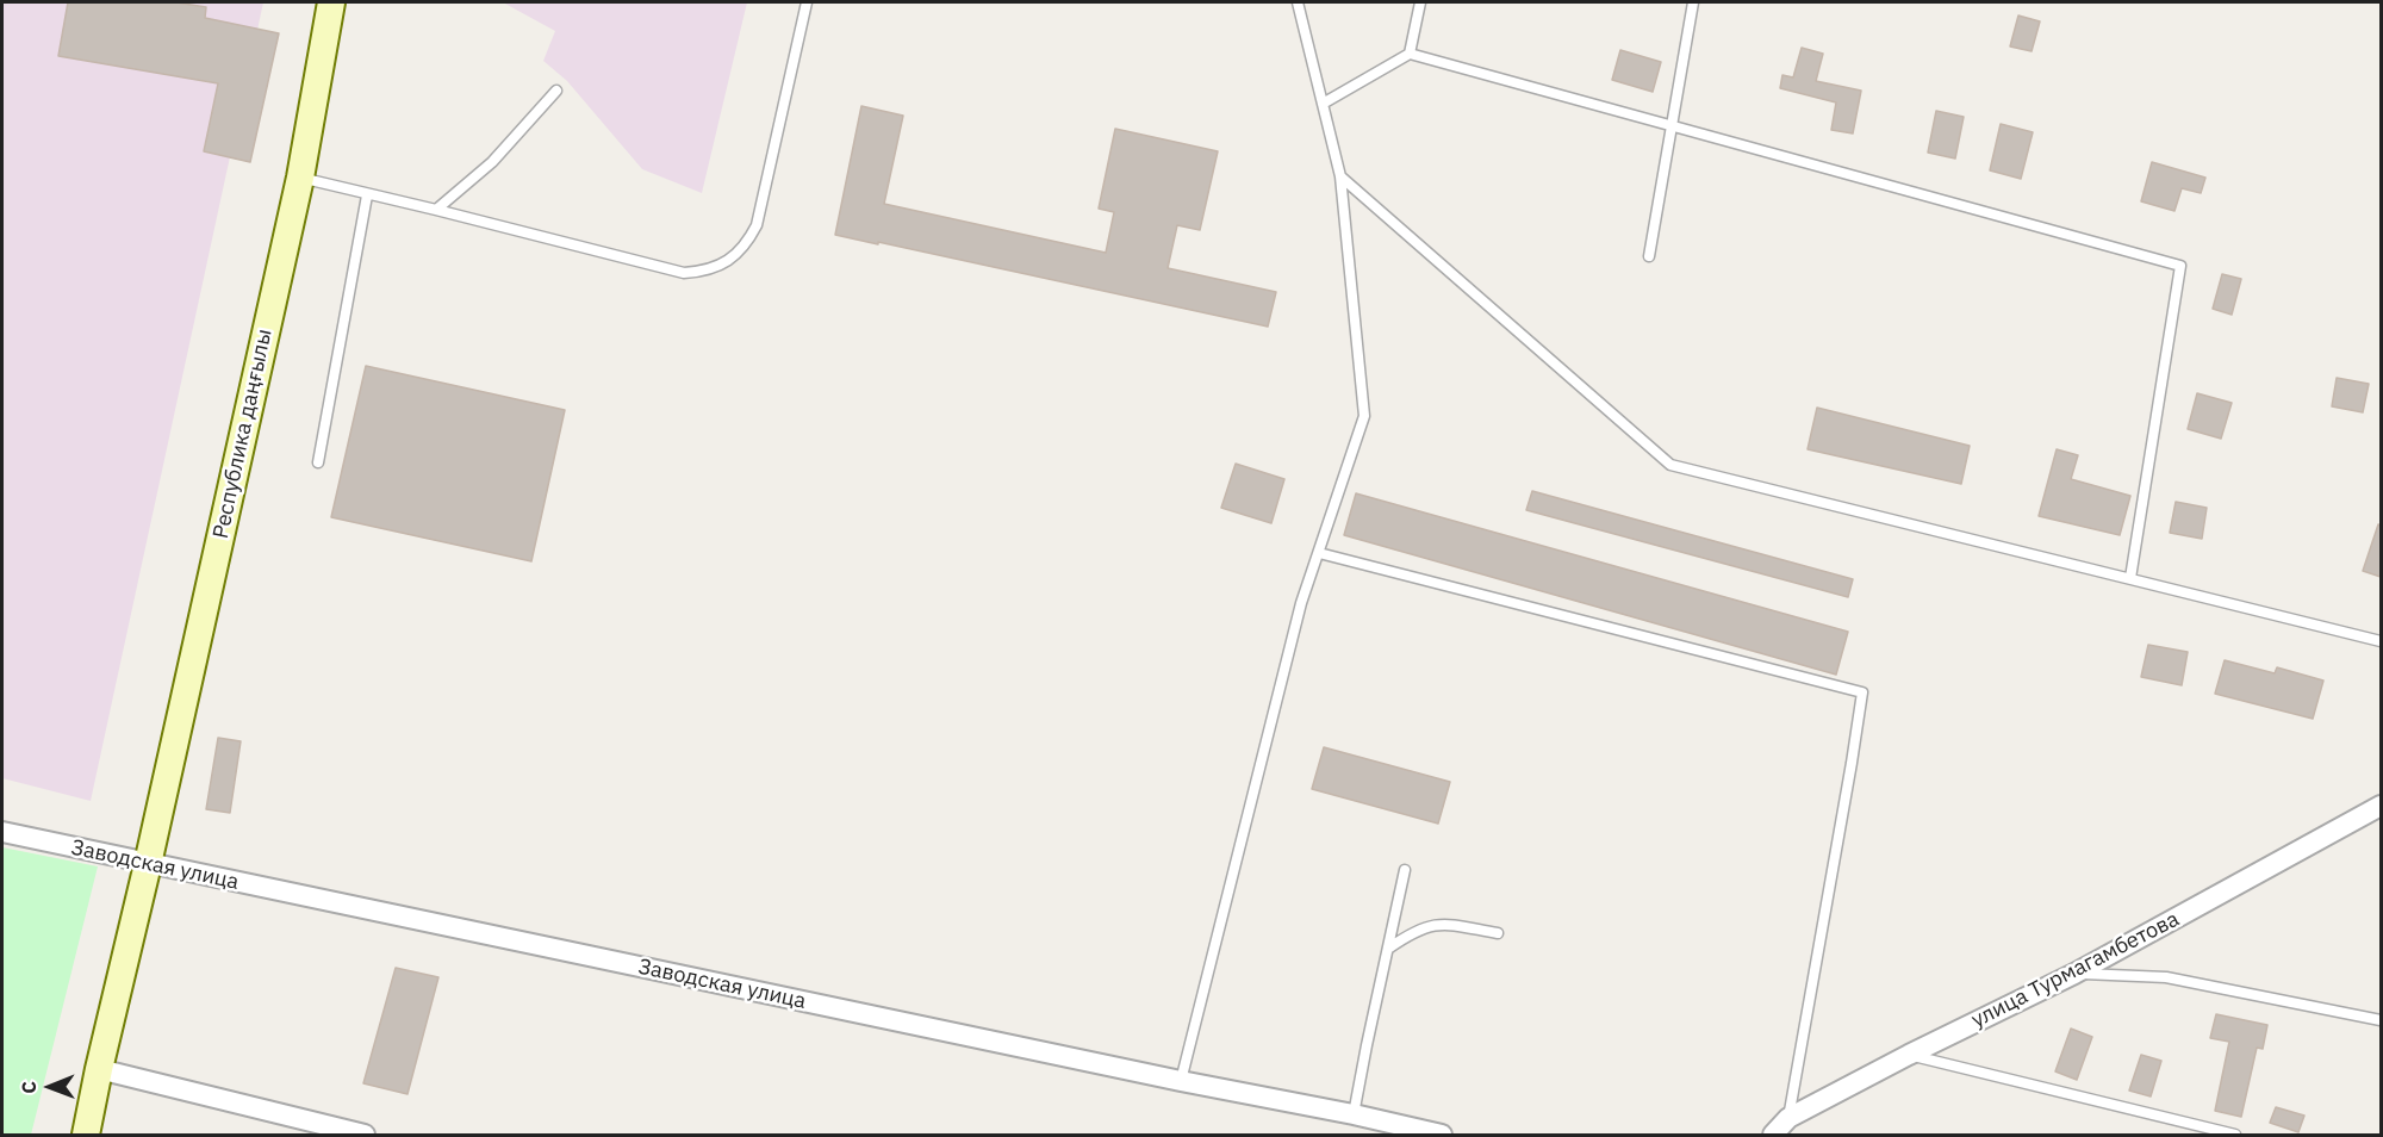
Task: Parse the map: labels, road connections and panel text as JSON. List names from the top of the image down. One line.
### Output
{"streets":{"main road":["Республика даңғылы"],"street":["Заводская улица","улица Турмагамбетова"]},"crossings":[["Республика даңғылы","Заводская улица"]],"north":"left"}
